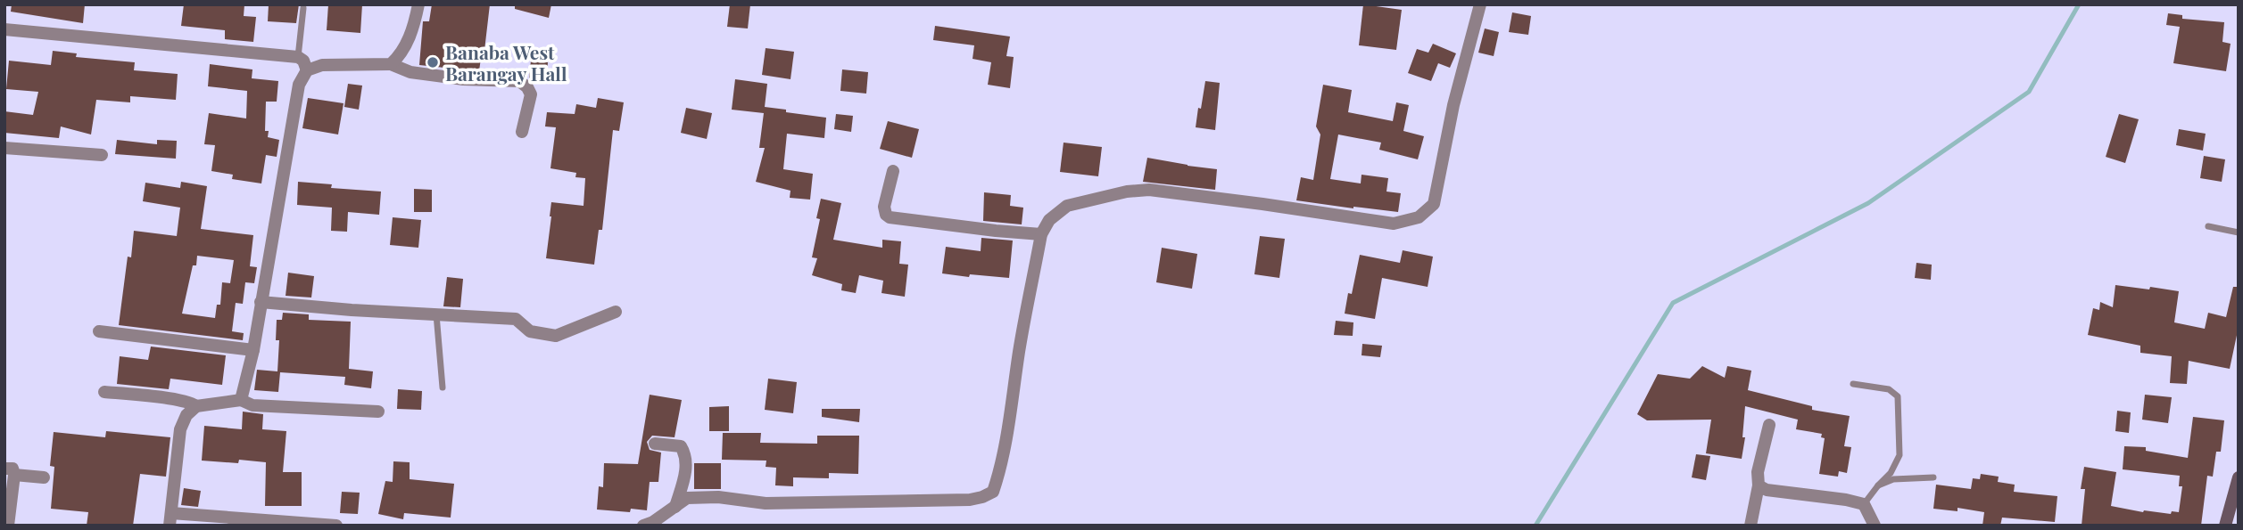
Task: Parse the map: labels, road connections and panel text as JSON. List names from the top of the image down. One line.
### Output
{"places":["Banaba West Barangay Hall"]}
